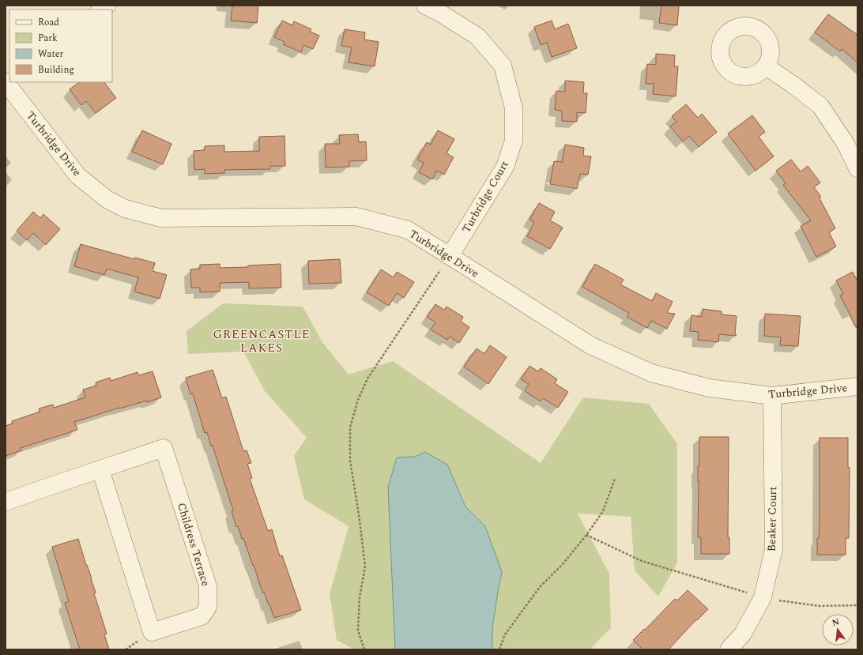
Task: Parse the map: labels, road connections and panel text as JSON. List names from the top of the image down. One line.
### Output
{"streets":{"street":["Turbridge Drive","Turbridge Court","Beaker Court","Childress Terrace"]},"crossings":[["Turbridge Drive","Turbridge Court"],["Turbridge Drive","Beaker Court"]],"districts":["GREENCASTLE LAKES"],"legend":["Road","Park","Water","Building"],"north":"top"}
